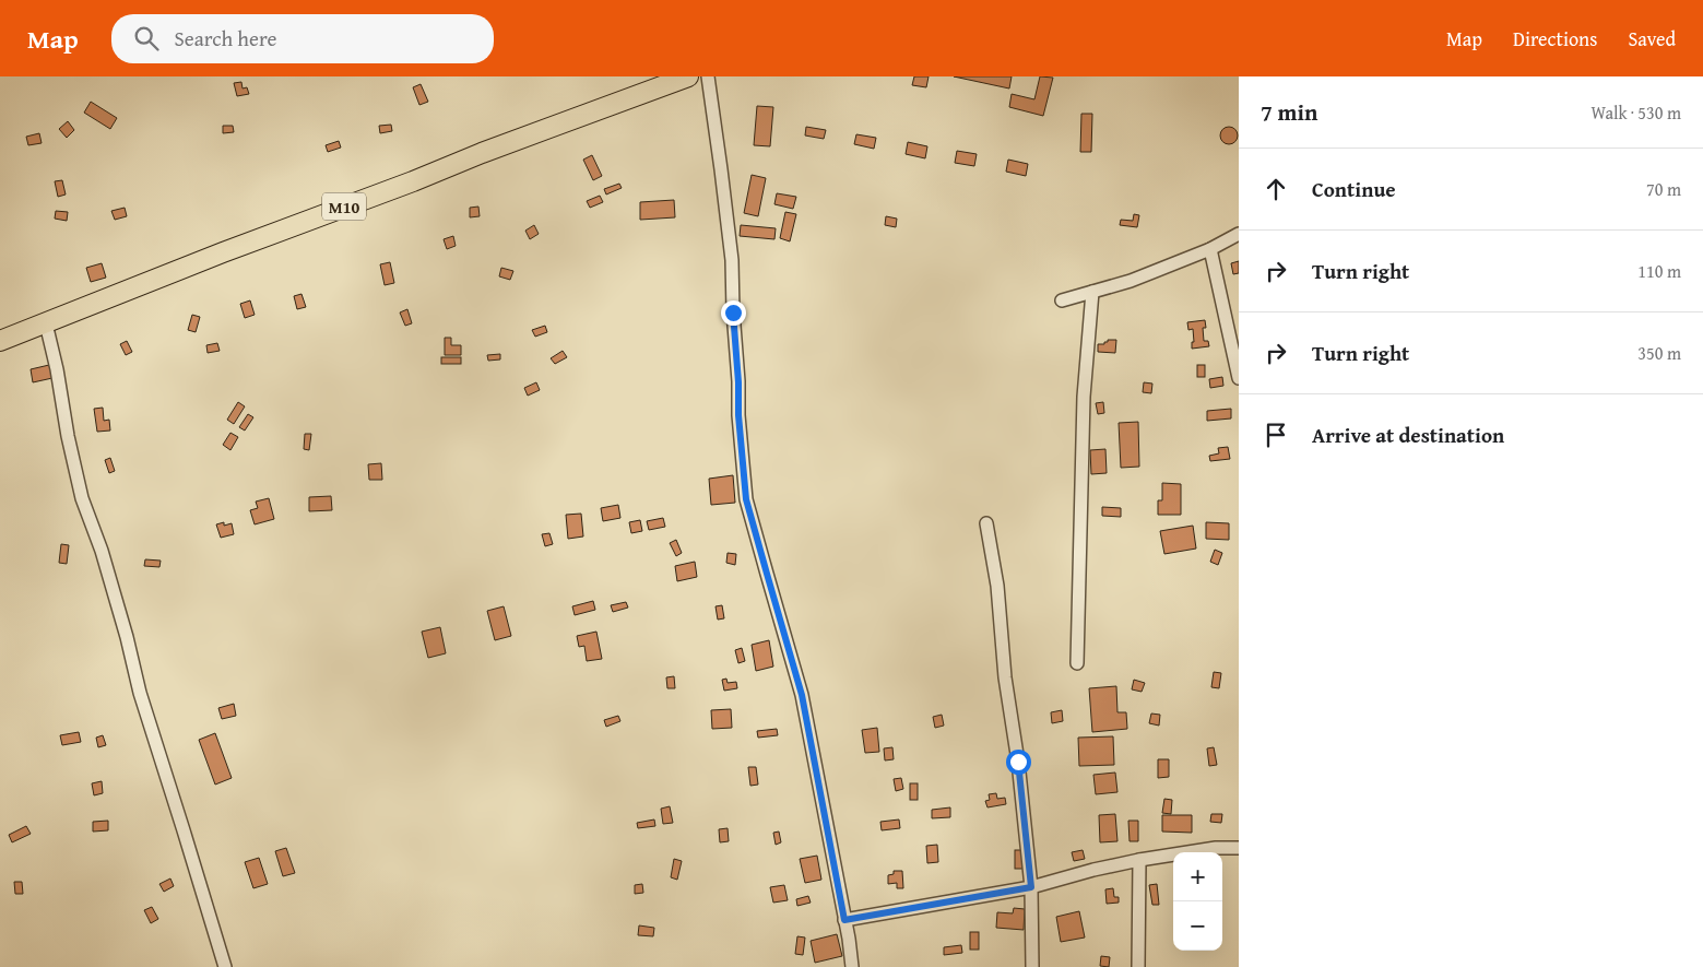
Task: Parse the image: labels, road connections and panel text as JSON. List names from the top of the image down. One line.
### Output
{"streets":{"main road":["M10"]},"page":{"header":"Map","search":"Search here","nav":["Map","Directions","Saved"],"heading":["7 min","Walk · 530 m"],"list":[["Continue","70 m"],["Turn right","110 m"],["Turn right","350 m"],"Arrive at destination"],"map_buttons":["+","−"]}}
